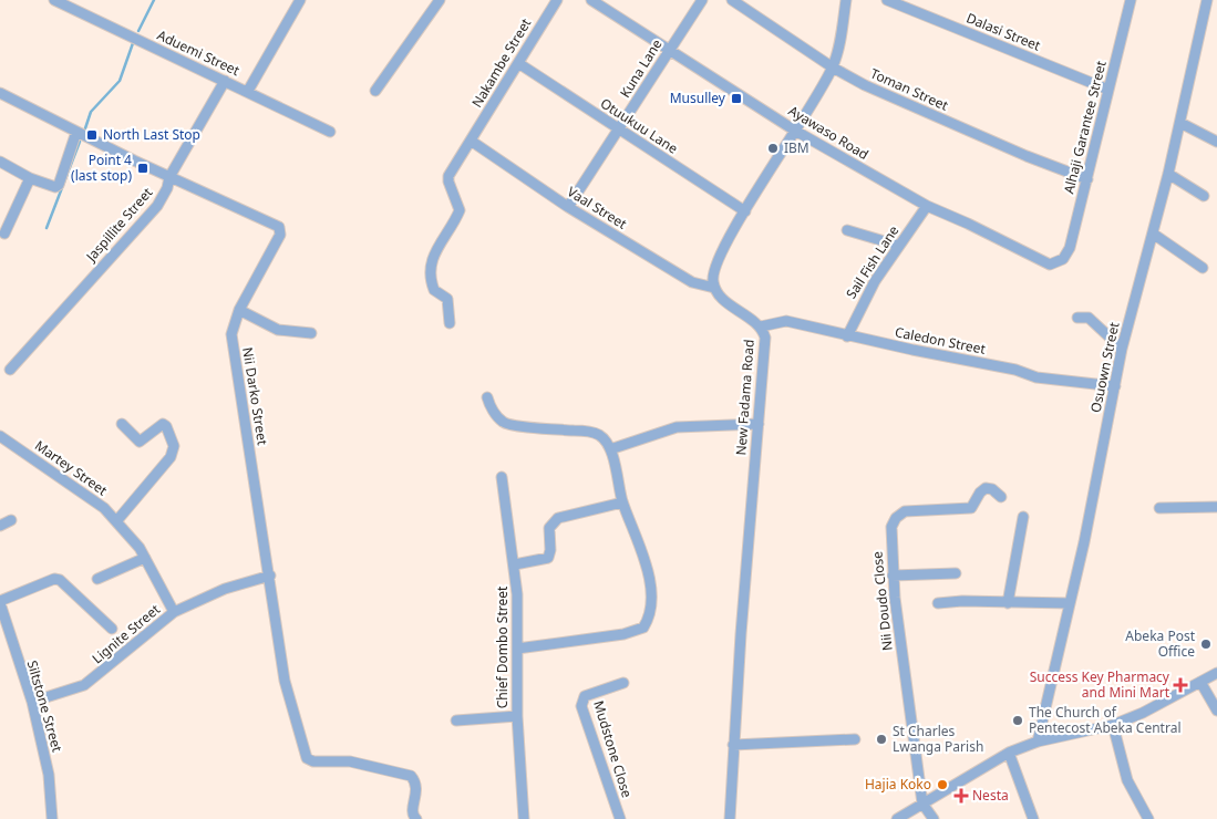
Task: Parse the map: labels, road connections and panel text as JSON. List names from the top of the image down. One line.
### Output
{"streets":{"street":["Dalasi Street","Aduemi Street","Nakambe Street","Kuna Lane","Toman Street","Otuukuu Lane","Alhaji Garantee Street","Ayawaso Road","Vaal Street","Jaspillite Street","Sail Fish Lane","Caledon Street","Osuown Street","Nii Darko Street","New Fadama Road","Martey Street","Nii Doudo Close","Lignite Street","Chief Dombo Street","Siltstone Street","Mudstone Close"]},"crossings":[["Dalasi Street","Alhaji Garantee Street"],["Aduemi Street","Jaspillite Street"],["Nakambe Street","Otuukuu Lane"],["Nakambe Street","Vaal Street"],["Kuna Lane","Otuukuu Lane"],["Kuna Lane","Ayawaso Road"],["Kuna Lane","Vaal Street"],["Toman Street","Alhaji Garantee Street"],["Alhaji Garantee Street","Ayawaso Road"],["Ayawaso Road","Sail Fish Lane"],["Vaal Street","New Fadama Road"],["Jaspillite Street","Nii Darko Street"],["Sail Fish Lane","Caledon Street"],["Caledon Street","Osuown Street"],["Caledon Street","New Fadama Road"],["Nii Darko Street","Lignite Street"],["Martey Street","Lignite Street"],["Lignite Street","Siltstone Street"]],"places":{"transit":["Musulley","North Last Stop","Point 4 (last stop)"],"other":["IBM","Abeka Post Office","The Church of Pentecost Abeka Central","St Charles Lwanga Parish","Hajia Koko"],"health":["Success Key Pharmacy and Mini Mart","Nesta"]}}
